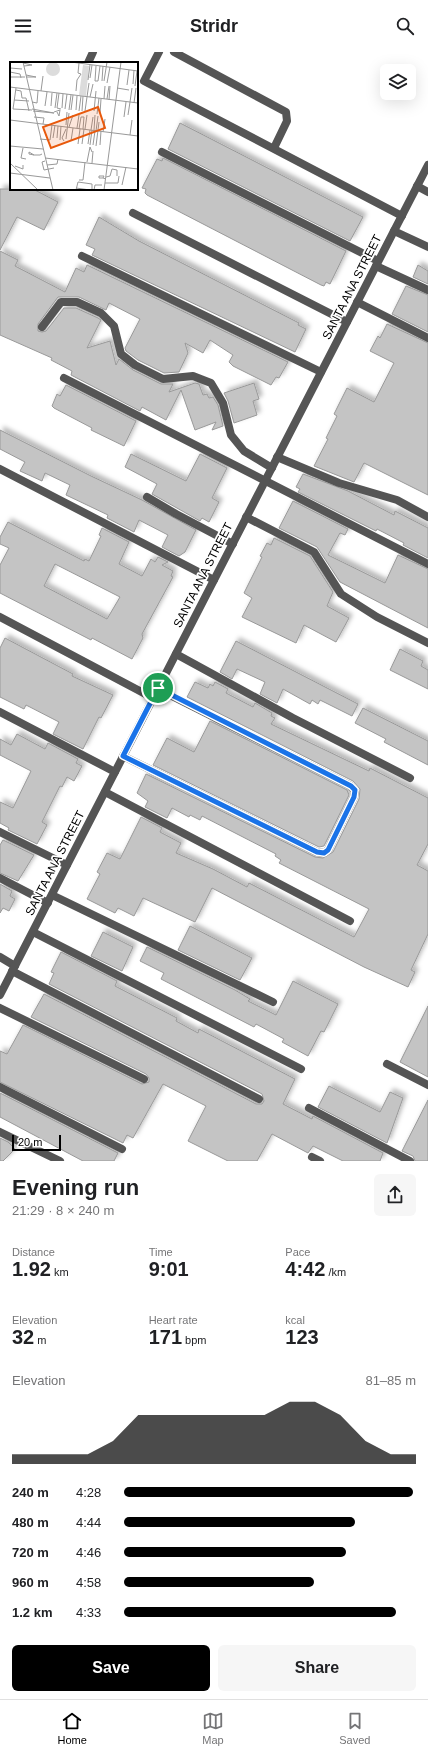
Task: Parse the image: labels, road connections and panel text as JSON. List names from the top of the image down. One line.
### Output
{"streets":{"street":["SANTA ANA STREET"]},"scale_bar":"20 m","page":{"header":"Stridr","scale":"20 m","heading":["Evening run","21:29 · 8 × 240 m"],"stats":[["Distance","1.92 km"],["Time","9:01"],["Pace","4:42 /km"],["Elevation","32 m"],["Heart rate","171 bpm"],["kcal","123"]],"chart":["Elevation","81–85 m"],"list":[{"name":"240 m","note":"4:28"},{"name":"480 m","note":"4:44"},{"name":"720 m","note":"4:46"},{"name":"960 m","note":"4:58"},{"name":"1.2 km","note":"4:33"}],"buttons":["Save","Share"],"tabs":["Home","Map","Saved"]}}
